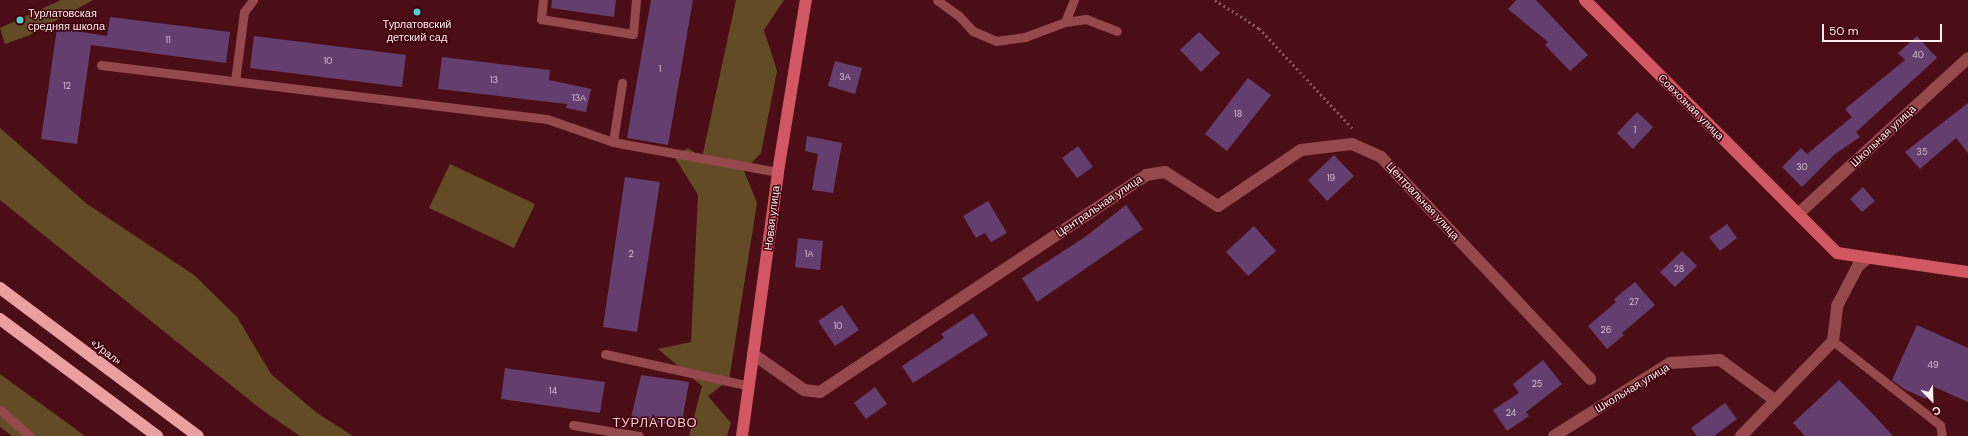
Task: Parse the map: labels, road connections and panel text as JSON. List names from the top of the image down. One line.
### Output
{"streets":{"highway":["«Урал»"],"street":["Совхозная улица","Школьная улица","Центральная улица","Новая улица"]},"crossings":[["Совхозная улица","Школьная улица"],["Центральная улица","Новая улица"]],"districts":["ТУРЛАТОВО"],"places":["Турлатовский детский сад","Турлатовская средняя школа"],"house_numbers":["11","40","10","1","3А","13","12","13А","18","1","35","30","19","2","1А","28","27","10","26","49","25","14","24"],"scale_bar":"50 m","north":"bottom right"}
